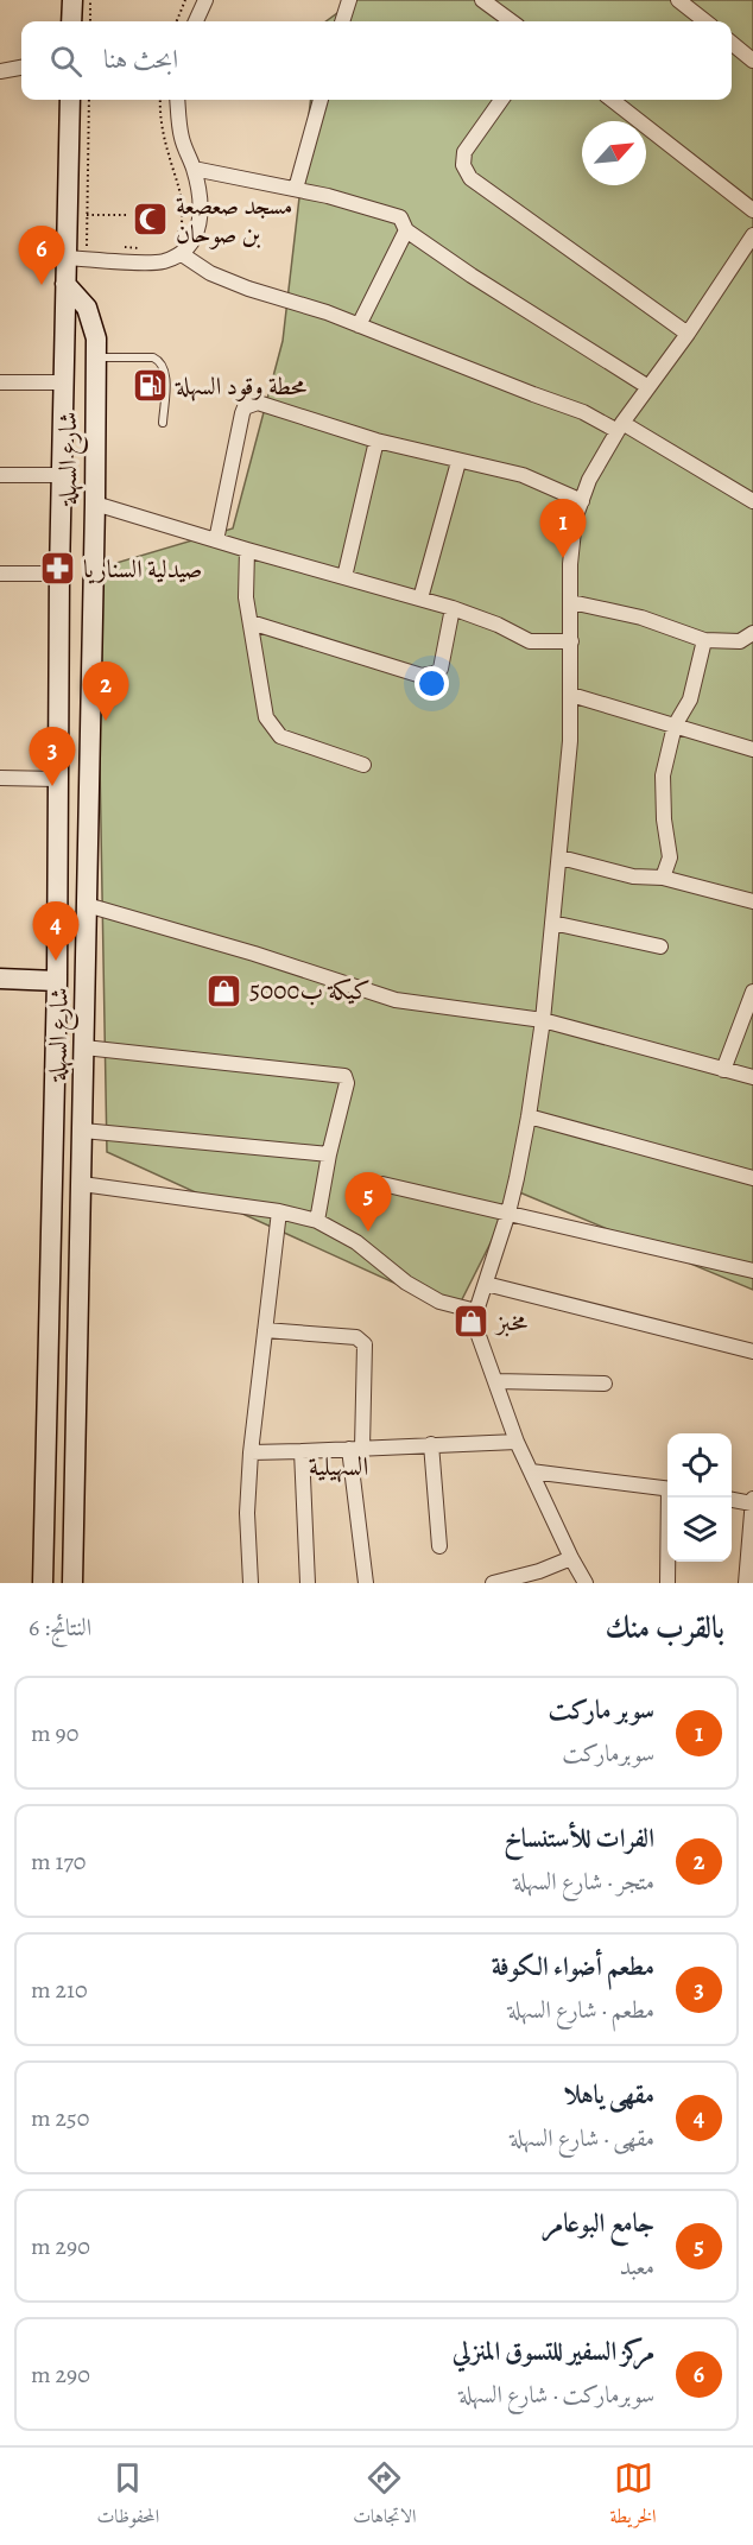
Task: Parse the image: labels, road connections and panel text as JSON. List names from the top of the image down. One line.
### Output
{"streets":{"main road":["شارع السهلة"]},"districts":["السهيلية"],"places":{"mosque":["مسجد صعصعة بن صوحان"],"fuel station":["محطة وقود السهلة"],"pharmacy":["صيدلية السناريا"],"shop":["كيكة ب5000","مخبز"]},"north":"top right","page":{"search":"ابحث هنا","pins":["6","1","2","3","4","5"],"heading":["بالقرب منك","النتائج: 6"],"list":[{"mark":"1","name":"سوبر ماركت","note":"سوبرماركت","value":"90 m"},{"mark":"2","name":"الفرات للأستنساخ","note":"متجر · شارع السهلة","value":"170 m"},{"mark":"3","name":"مطعم أضواء الكوفة","note":"مطعم · شارع السهلة","value":"210 m"},{"mark":"4","name":"مقهى ياهلا","note":"مقهى · شارع السهلة","value":"250 m"},{"mark":"5","name":"جامع البوعامر","note":"معبد","value":"290 m"},{"mark":"6","name":"مركز السفير للتسوق المنزلي","note":"سوبرماركت · شارع السهلة","value":"290 m"}],"nav":["الخريطة","الاتجاهات","المحفوظات"]}}
